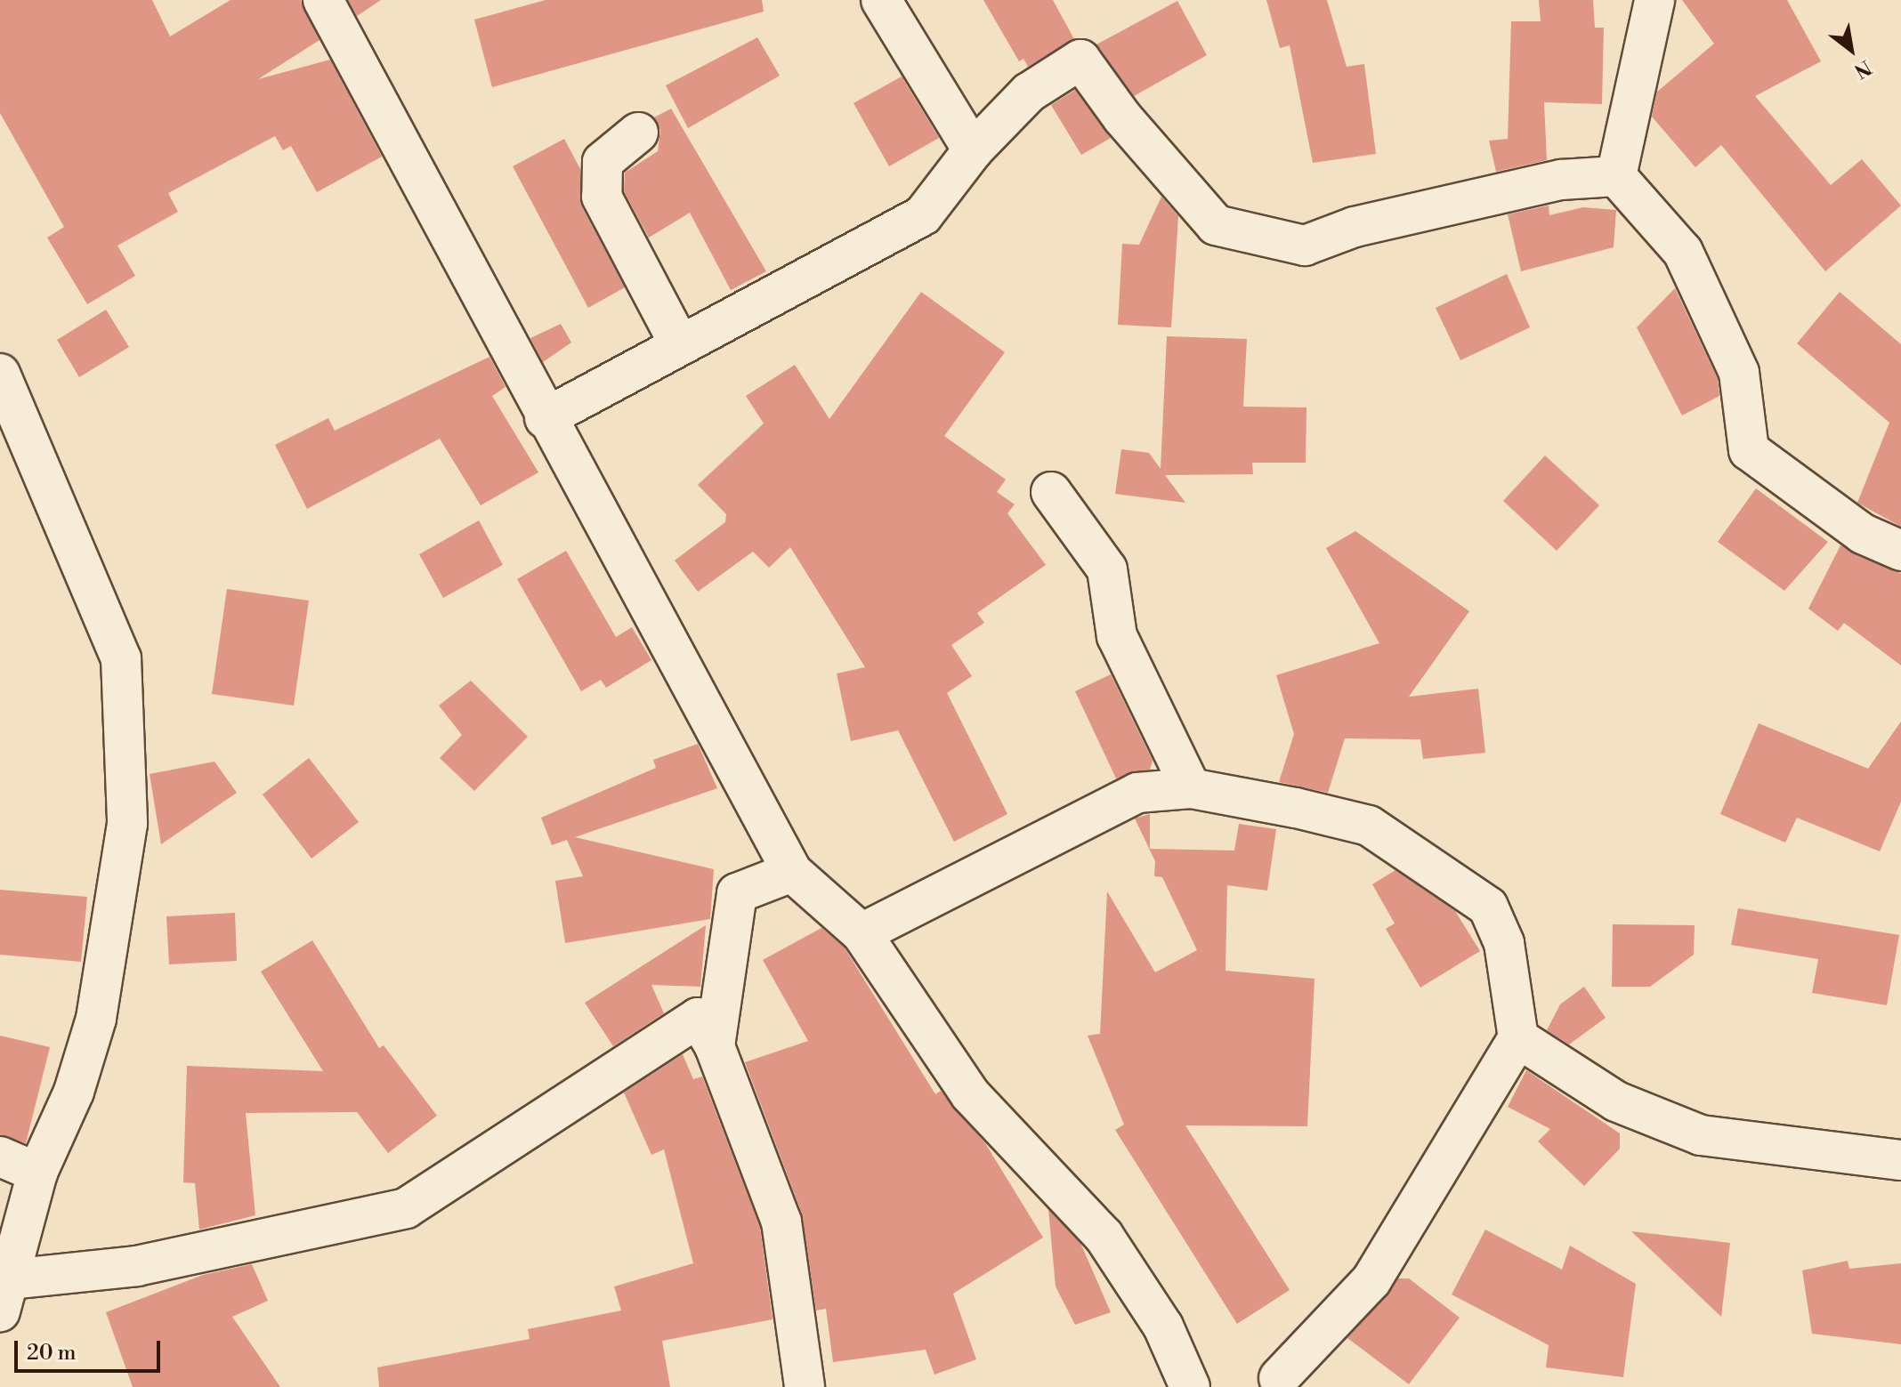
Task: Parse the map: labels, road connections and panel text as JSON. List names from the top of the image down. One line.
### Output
{"scale_bar":"20 m","north":"bottom right"}
